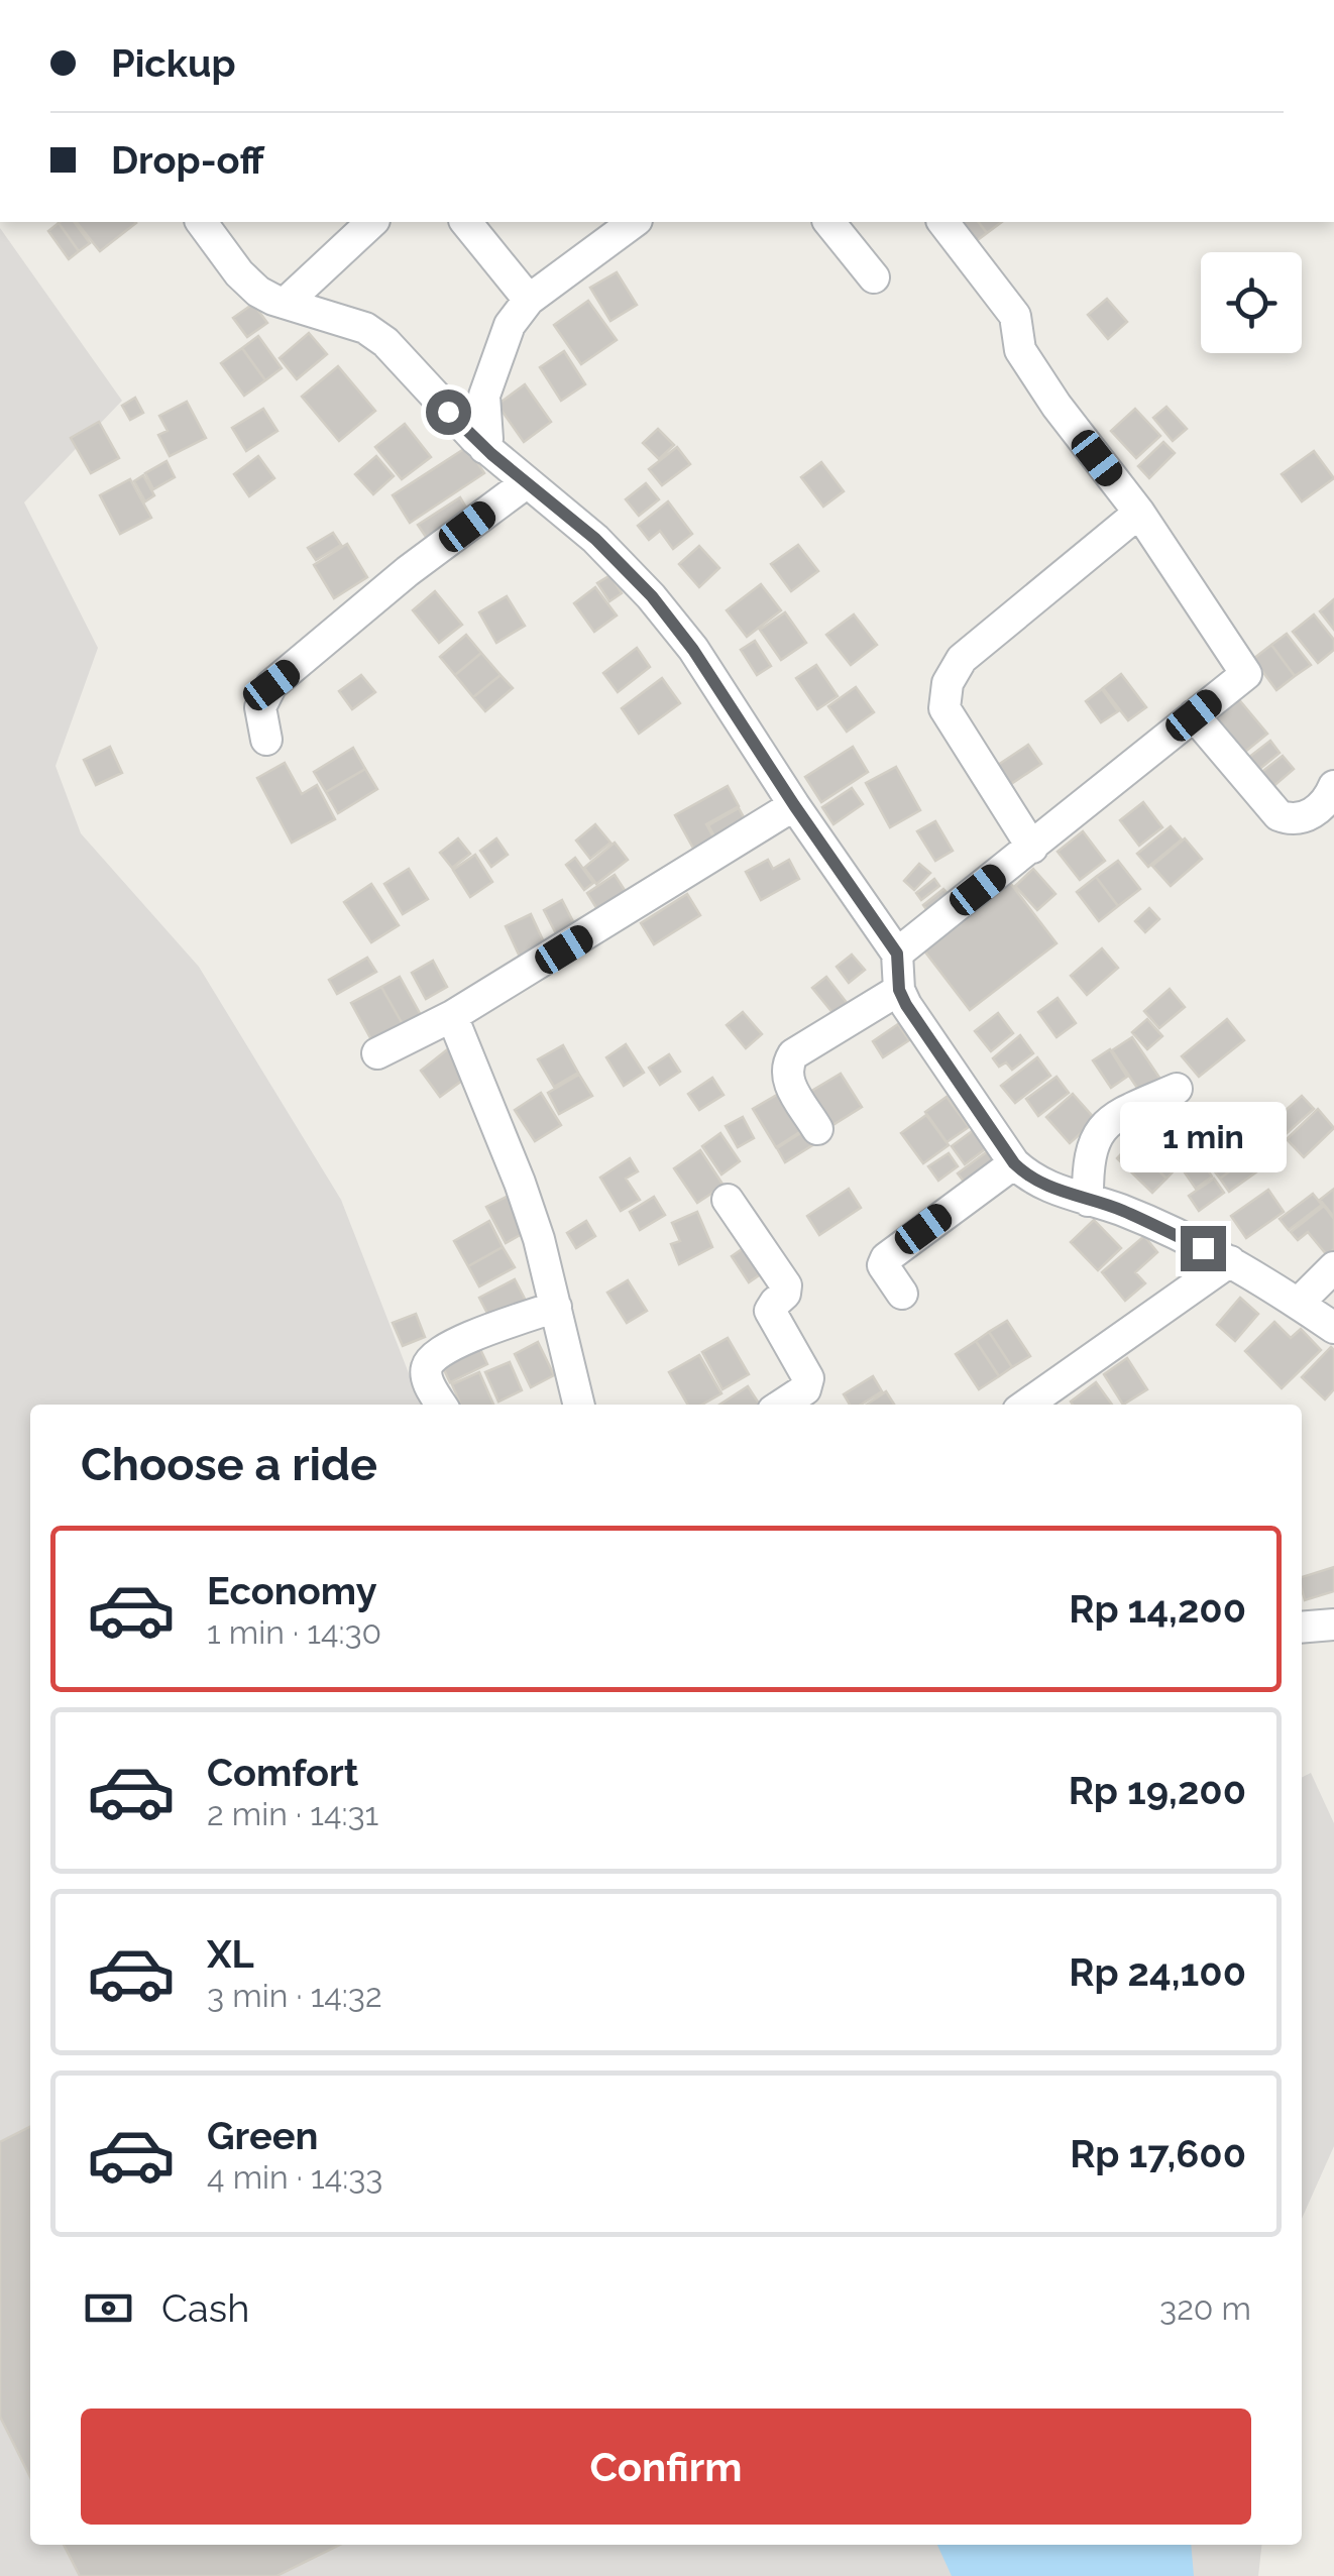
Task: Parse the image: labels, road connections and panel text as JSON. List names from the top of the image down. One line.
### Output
{"page":{"banner":["Pickup","Drop-off"],"bubble":"1 min","heading":"Choose a ride","list":[{"name":"Economy","note":"1 min · 14:30","value":"Rp 14,200"},{"name":"Comfort","note":"2 min · 14:31","value":"Rp 19,200"},{"name":"XL","note":"3 min · 14:32","value":"Rp 24,100"},{"name":"Green","note":"4 min · 14:33","value":"Rp 17,600"}],"pay":["Cash","320 m"],"buttons":"Confirm"}}
